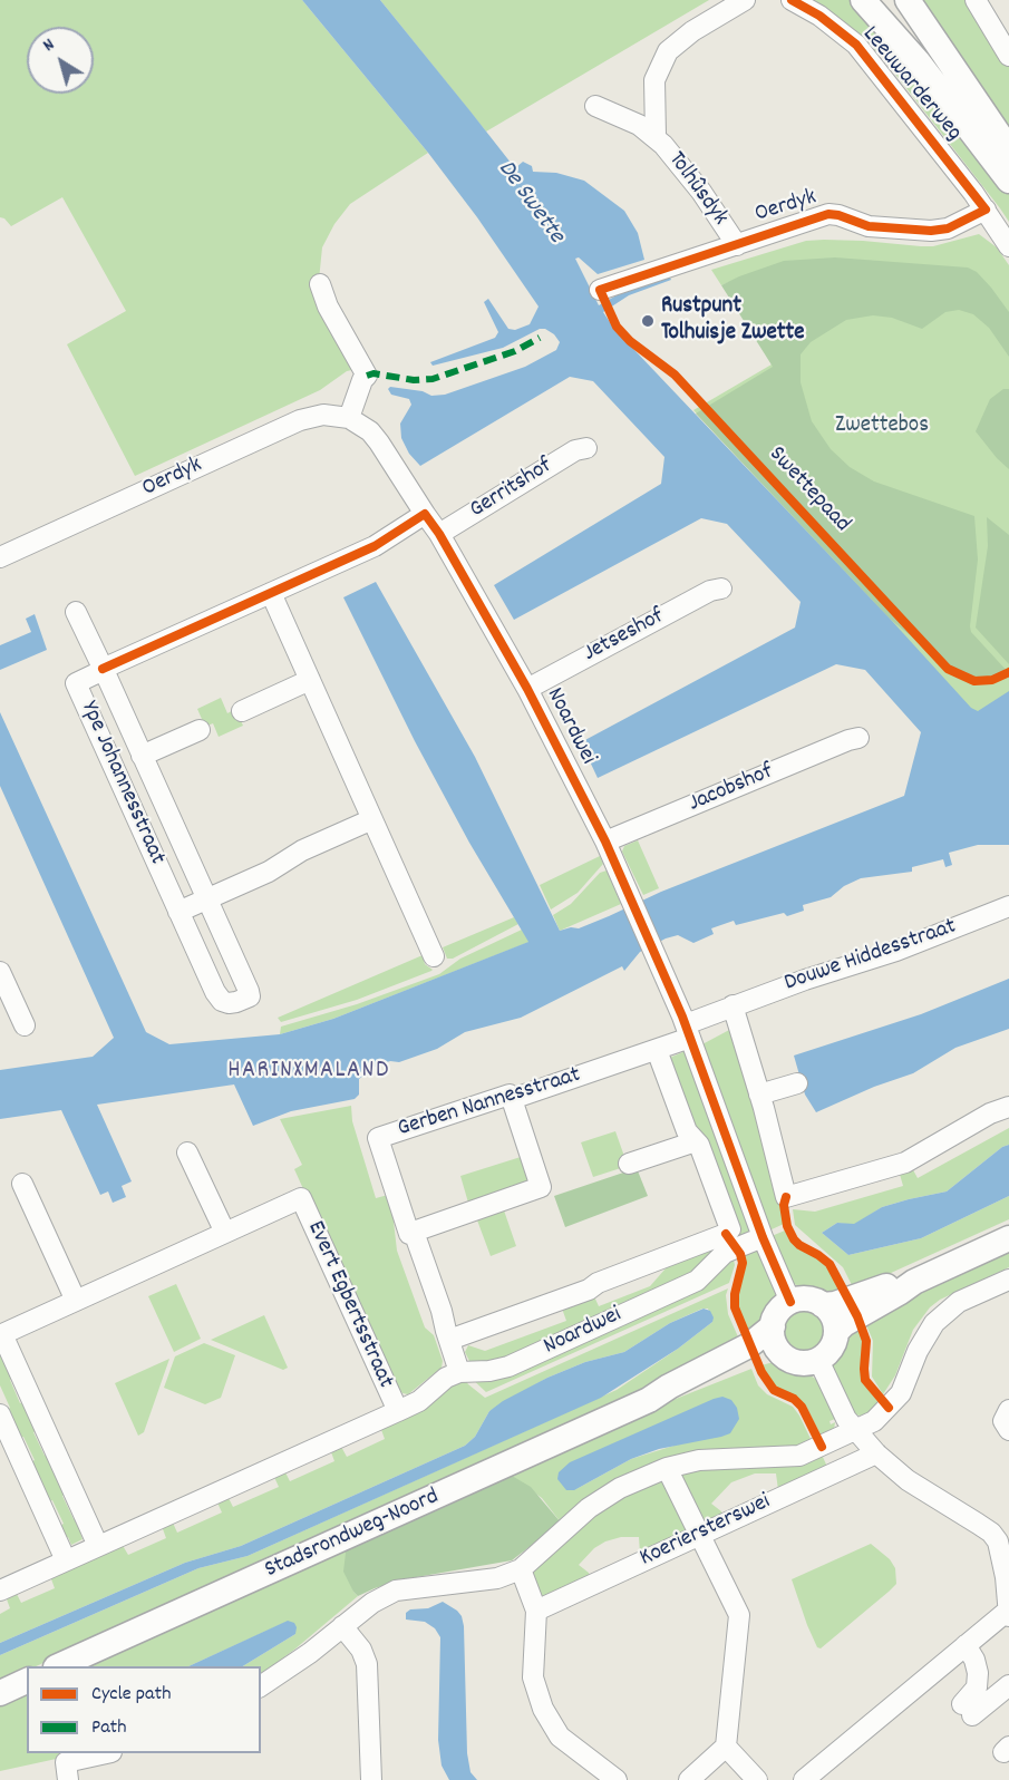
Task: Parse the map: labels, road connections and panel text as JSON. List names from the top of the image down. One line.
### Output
{"streets":{"main road":["Leeuwarderweg","Stadsrondweg-Noord"],"street":["Tolhûsdyk","Oerdyk","Gerritshof","Jetseshof","Noardwei","Ype Johannesstraat","Jacobshof","Douwe Hiddesstraat","Gerben Nannesstraat","Evert Egbertsstraat","Koeriersterswei"],"cycle path":["Swettepaad"]},"crossings":[["Leeuwarderweg","Oerdyk"],["Tolhûsdyk","Oerdyk"],["Gerritshof","Noardwei"],["Jetseshof","Noardwei"],["Noardwei","Jacobshof"],["Noardwei","Douwe Hiddesstraat"],["Noardwei","Gerben Nannesstraat"],["Noardwei","Evert Egbertsstraat"],["Noardwei","Stadsrondweg-Noord"],["Douwe Hiddesstraat","Gerben Nannesstraat"]],"districts":["HARINXMALAND"],"water":["De Swette"],"parks":["Zwettebos"],"places":["Rustpunt Tolhuisje Zwette"],"legend":["Cycle path","Path"],"north":"top left"}
